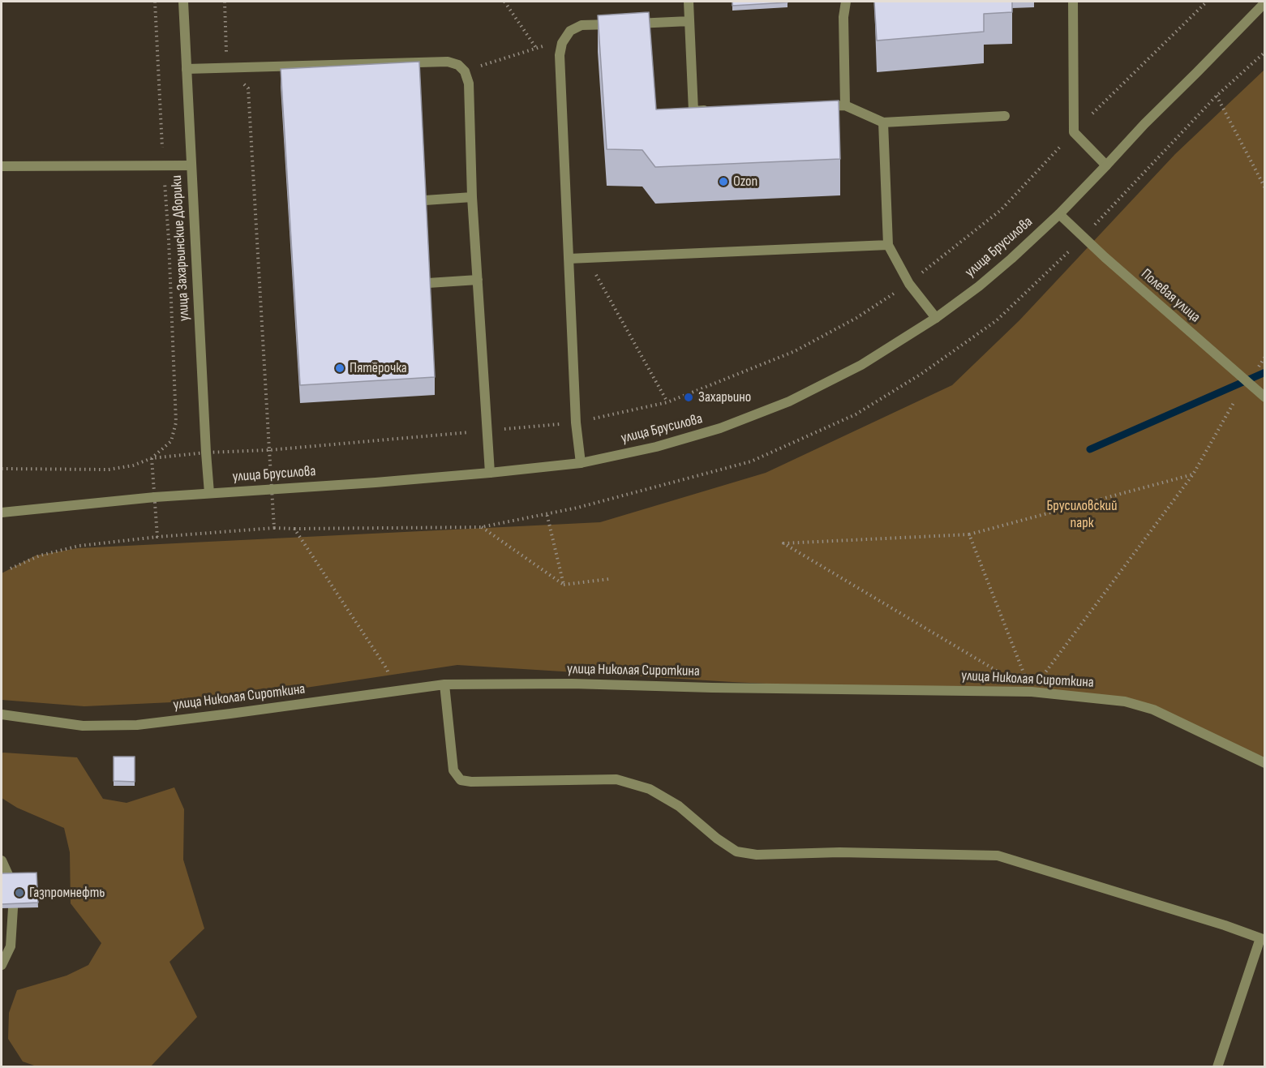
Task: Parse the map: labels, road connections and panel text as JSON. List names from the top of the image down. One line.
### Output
{"streets":{"street":["улица Брусилова","улица Захарьинские Дворики","Полевая улица","улица Николая Сироткина"]},"crossings":[["улица Брусилова","улица Захарьинские Дворики"],["улица Брусилова","Полевая улица"]],"parks":["Брусиловский парк"],"places":["Ozon","Пятёрочка","Захарьино","Газпромнефть"]}
